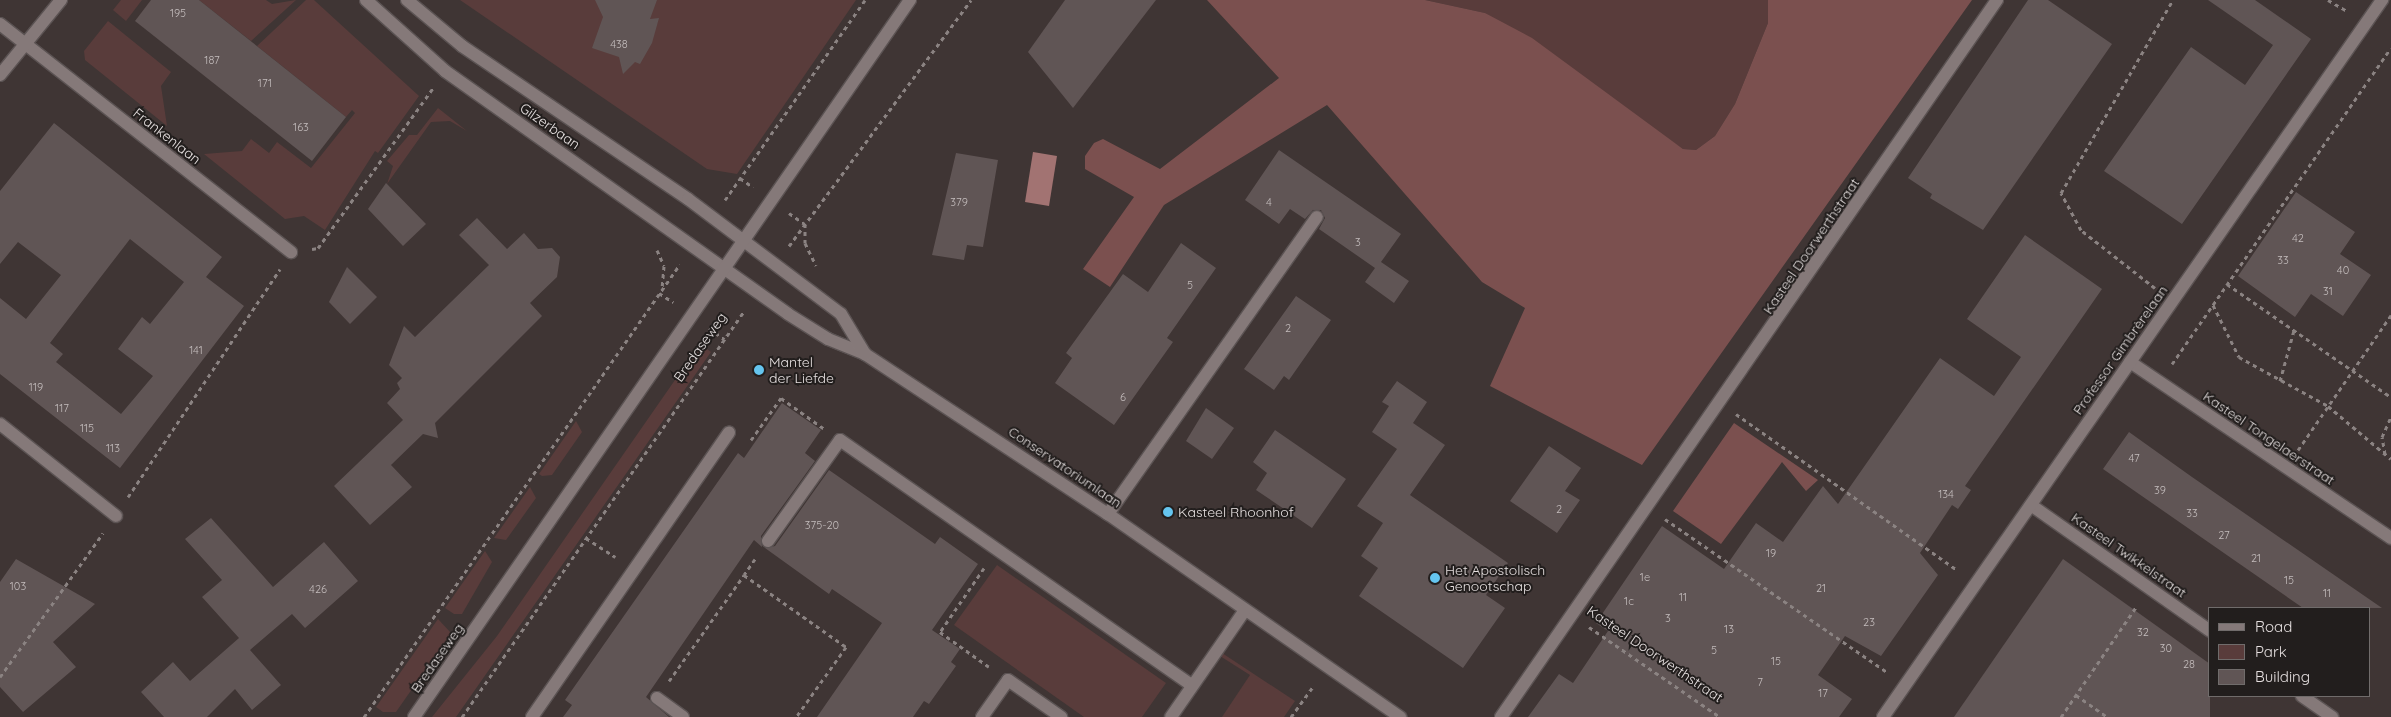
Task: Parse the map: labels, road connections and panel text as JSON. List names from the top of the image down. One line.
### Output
{"streets":{"street":["Gilzerbaan","Frankenlaan","Kasteel Doorwerthstraat","Bredaseweg","Professor Gimbrèrelaan","Kasteel Tongelaerstraat","Conservatoriumlaan","Kasteel Twikkelstraat"]},"crossings":[["Gilzerbaan","Bredaseweg"],["Gilzerbaan","Conservatoriumlaan"],["Bredaseweg","Conservatoriumlaan"],["Professor Gimbrèrelaan","Kasteel Tongelaerstraat"],["Professor Gimbrèrelaan","Kasteel Twikkelstraat"]],"places":["Mantel der Liefde","Kasteel Rhoonhof","Het Apostolisch Genootschap"],"house_numbers":["195","438","187","171","163","379","4","42","3","33","40","5","31","2","141","119","6","117","115","113","47","39","134","2","33","375-20","27","19","21","1e","15","103","21","426","11","11","1c","3","23","13","32","30","5","15","28","7","17"],"legend":["Road","Park","Building"]}
